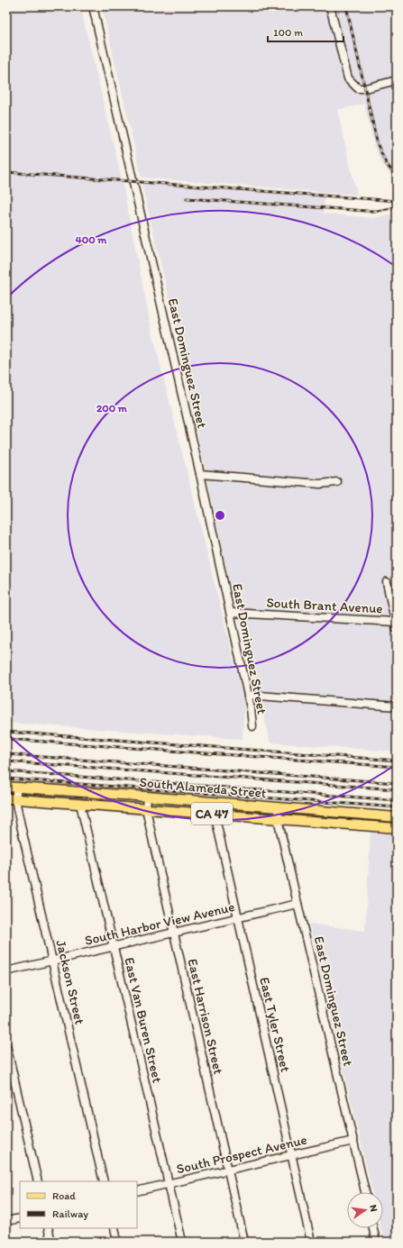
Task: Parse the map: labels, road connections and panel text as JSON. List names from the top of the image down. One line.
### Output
{"streets":{"main road":["South Alameda Street","CA 47"],"street":["East Dominguez Street","South Brant Avenue","South Harbor View Avenue","Jackson Street","East Harrison Street","East Van Buren Street","East Tyler Street","South Prospect Avenue"]},"crossings":[["East Dominguez Street","South Brant Avenue"],["East Dominguez Street","South Alameda Street"],["East Dominguez Street","South Harbor View Avenue"],["East Dominguez Street","South Prospect Avenue"],["South Alameda Street","Jackson Street"],["South Alameda Street","East Harrison Street"],["South Alameda Street","East Van Buren Street"],["South Alameda Street","East Tyler Street"],["South Harbor View Avenue","Jackson Street"],["South Harbor View Avenue","East Harrison Street"],["South Harbor View Avenue","East Van Buren Street"],["South Harbor View Avenue","East Tyler Street"],["East Harrison Street","South Prospect Avenue"],["East Van Buren Street","South Prospect Avenue"],["East Tyler Street","South Prospect Avenue"]],"legend":["Road","Railway"],"scale_bar":"100 m","north":"right","rings":["400 m","200 m"]}
